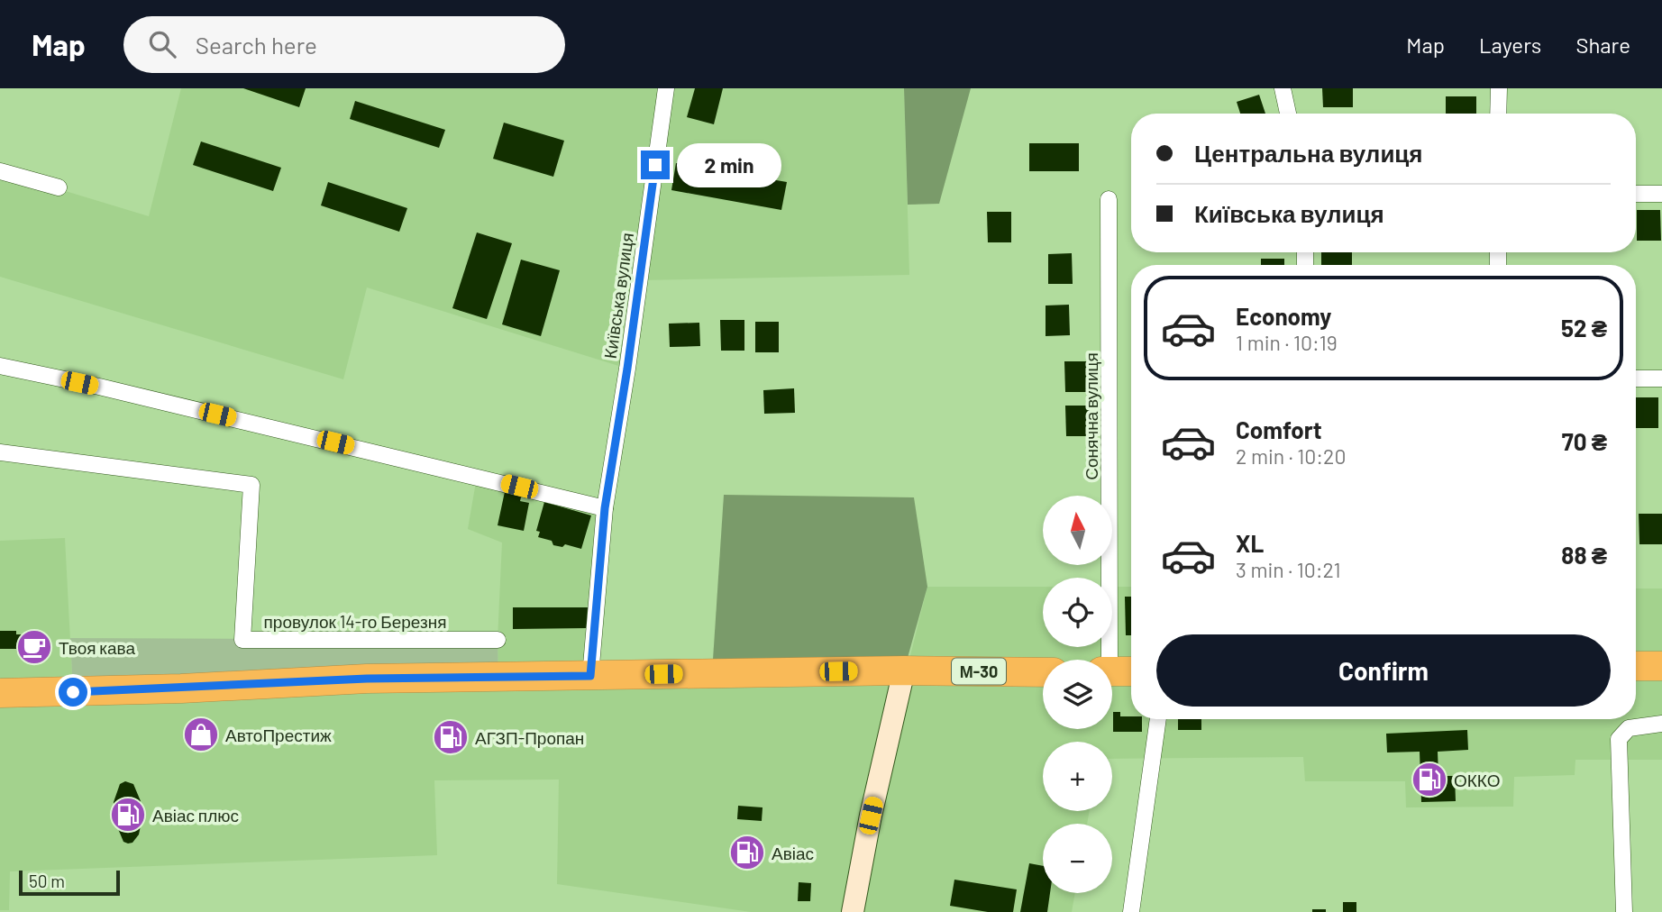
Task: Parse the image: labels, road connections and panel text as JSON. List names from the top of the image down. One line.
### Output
{"streets":{"highway":["М-30"],"street":["Київська вулиця","Сонячна вулиця","провулок 14-го Березня"]},"crossings":[["Київська вулиця","М-30"]],"places":{"cafe":["Твоя кава"],"shop":["АвтоПрестиж"],"fuel station":["АГЗП-Пропан","ОККО","Авіас плюс","Авіас"]},"scale_bar":"50 m","north":"top","page":{"header":"Map","search":"Search here","nav":["Map","Layers","Share"],"banner":["Центральна вулиця","Київська вулиця"],"bubble":"2 min","list":[{"name":"Economy","note":"1 min · 10:19","value":"52 ₴"},{"name":"Comfort","note":"2 min · 10:20","value":"70 ₴"},{"name":"XL","note":"3 min · 10:21","value":"88 ₴"}],"map_buttons":["+","−"],"buttons":"Confirm","scale":"50 m"}}
